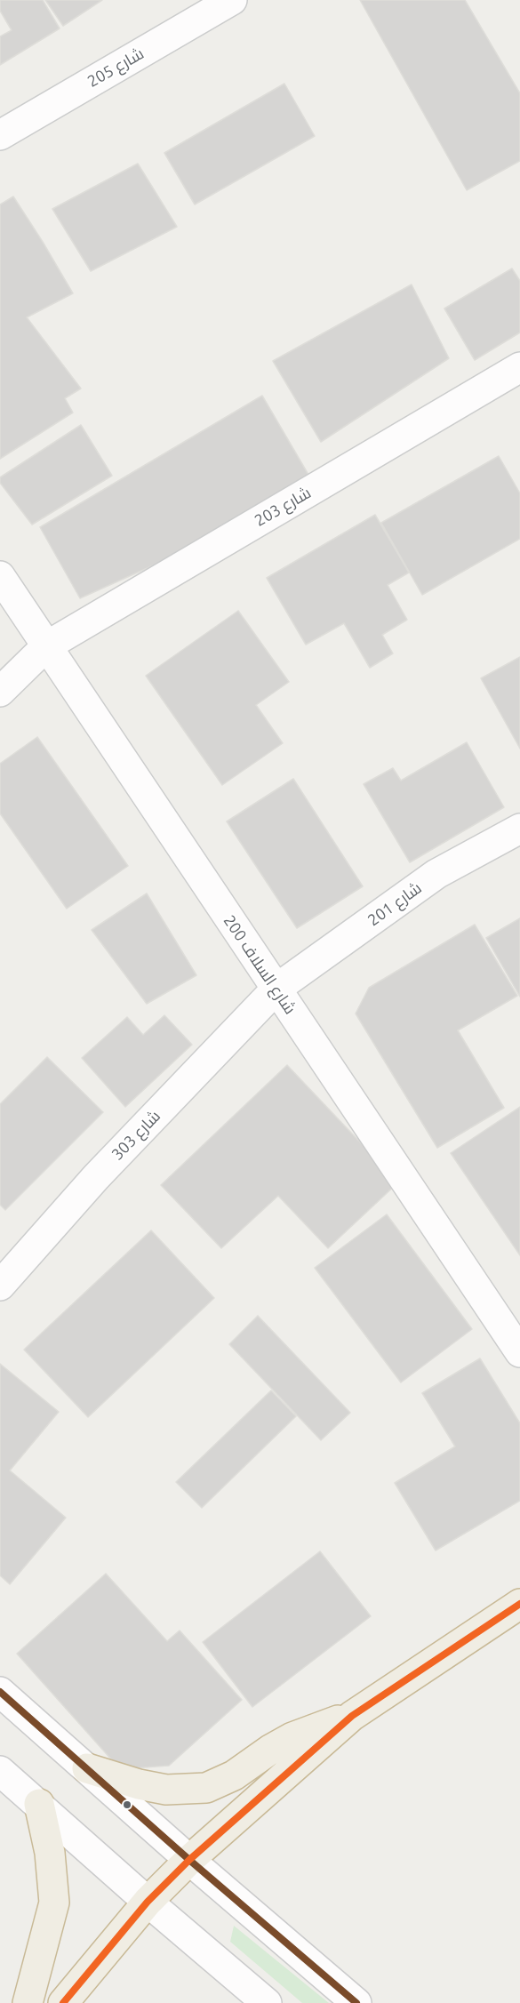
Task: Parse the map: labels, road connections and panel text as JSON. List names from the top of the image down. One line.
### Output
{"streets":{"street":["شارع 205","شارع 203","شارع 201","200 شارع السلاف","شارع 303"]},"crossings":[["شارع 203","200 شارع السلاف"],["شارع 201","200 شارع السلاف"],["شارع 201","شارع 303"],["200 شارع السلاف","شارع 303"]]}
